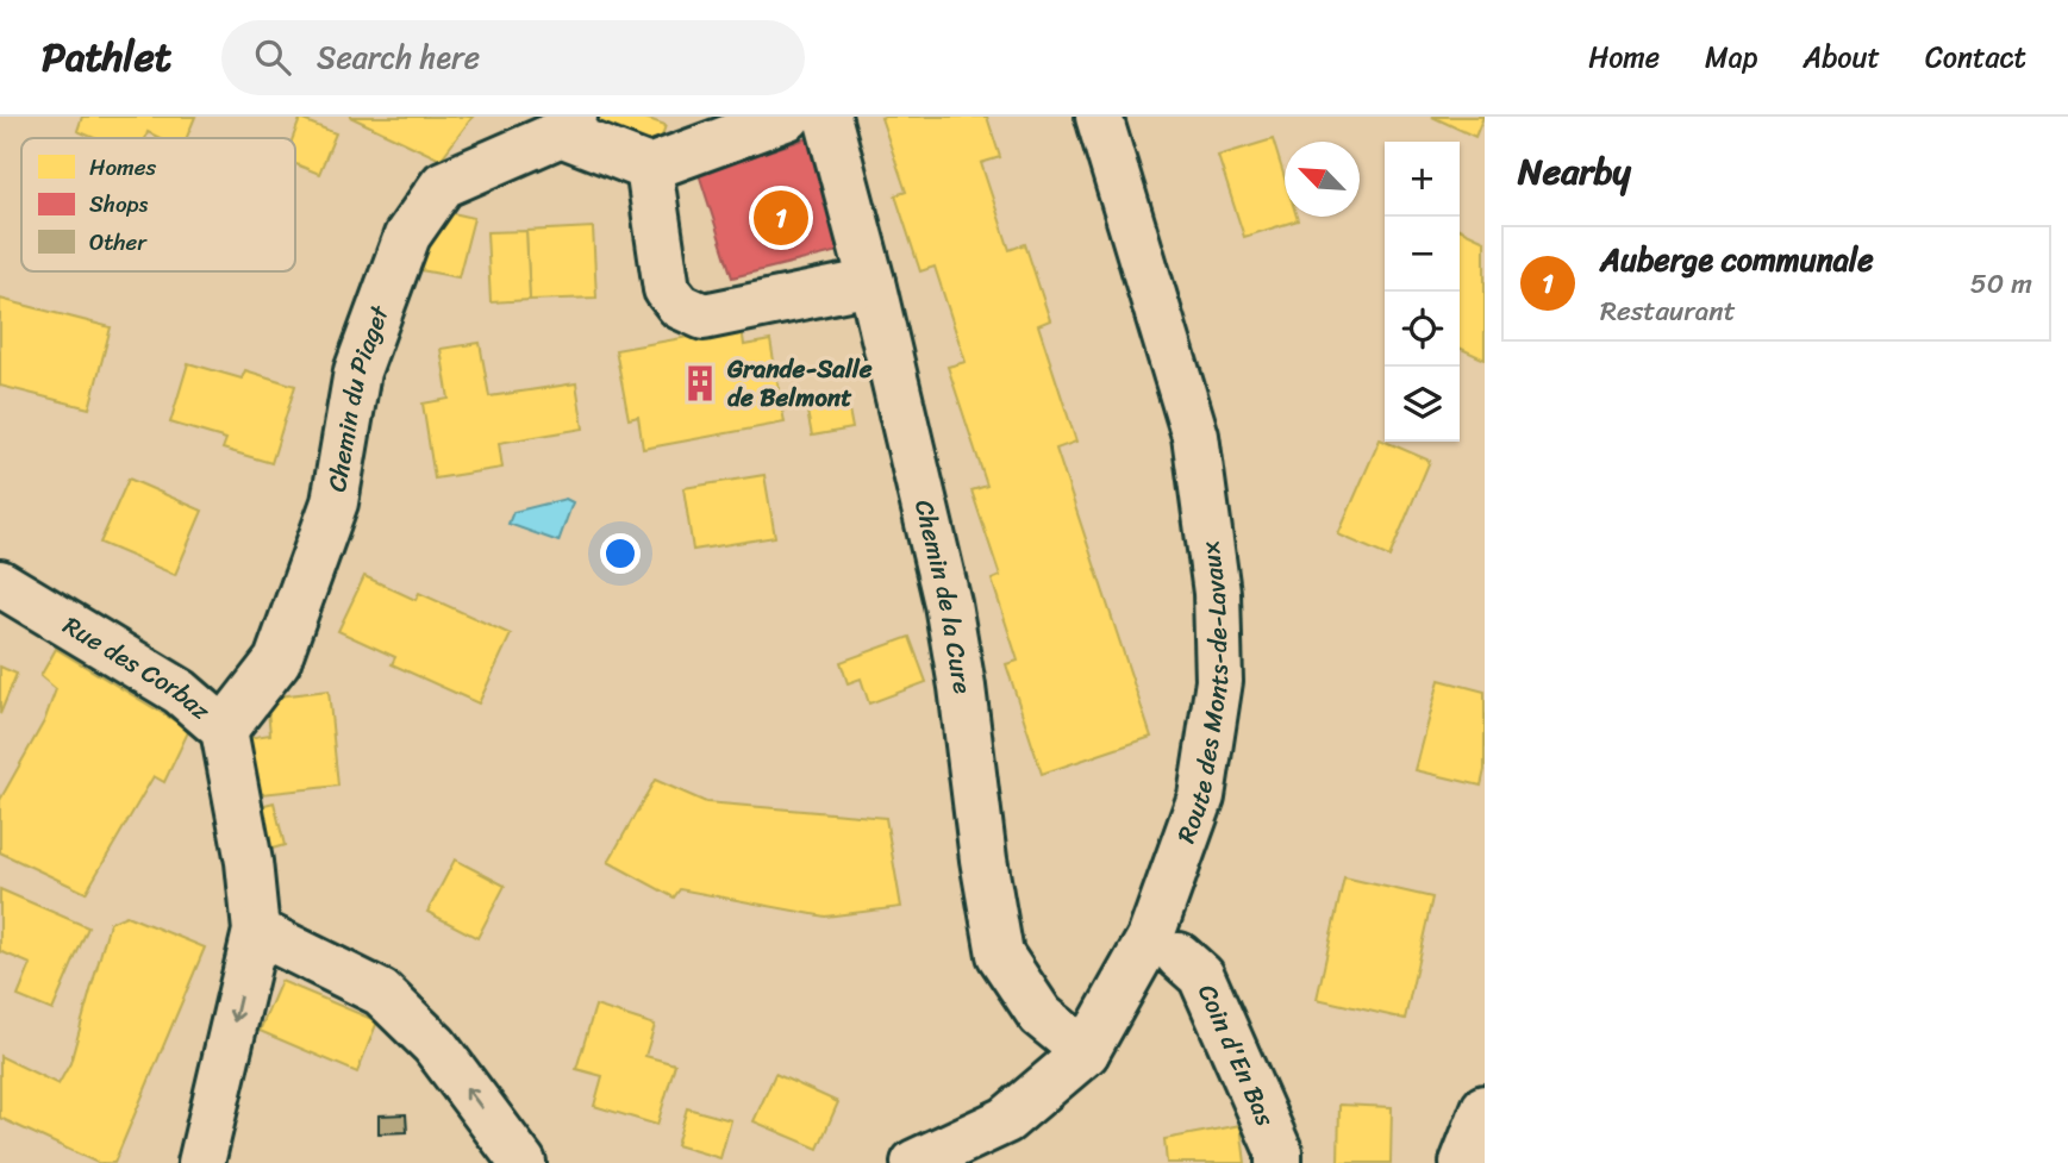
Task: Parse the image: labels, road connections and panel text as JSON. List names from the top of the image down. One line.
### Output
{"streets":{"street":["Chemin du Piaget","Chemin de la Cure","Rue des Corbaz","Route des Monts-de-Lavaux","Coin d'En Bas"]},"crossings":[["Chemin du Piaget","Rue des Corbaz"],["Chemin de la Cure","Route des Monts-de-Lavaux"]],"places":{"building":["Grande-Salle de Belmont"]},"legend":["Homes","Shops","Other"],"north":"top left","page":{"header":"Pathlet","search":"Search here","nav":["Home","Map","About","Contact"],"heading":"Nearby","map_buttons":["+","−"],"pins":"1","list":[{"mark":"1","name":"Auberge communale","note":"Restaurant","value":"50 m"}]}}
